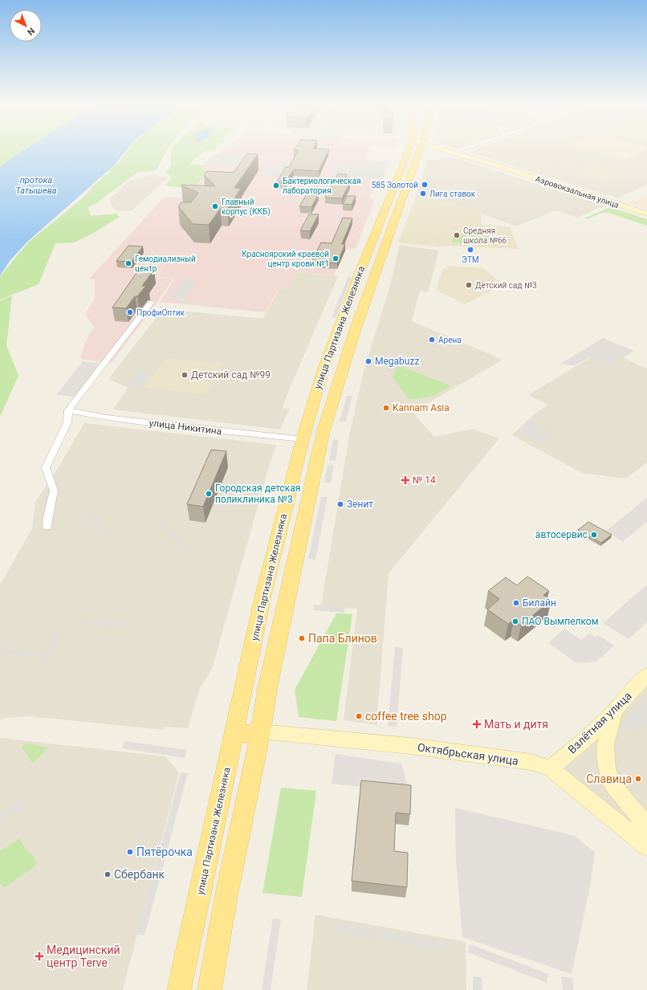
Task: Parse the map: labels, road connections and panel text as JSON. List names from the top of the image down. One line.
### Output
{"streets":{"main road":["улица Партизана Железняка"],"street":["Аэровокзальная улица","улица Никитина","Взлётная улица","Октябрьская улица"]},"crossings":[["улица Партизана Железняка","улица Никитина"],["улица Партизана Железняка","Октябрьская улица"],["Взлётная улица","Октябрьская улица"]],"water":["протока Татышева"],"places":{"other":["585 Золотой","Бактериологическая лаборатория","Лига ставок","Главный корпус (ККБ)","Средняя школа №66","ЭТМ","Красноярский краевой центр крови №1","Гемодиализный центр","Детский сад №3","ПрофиОптик","Арена","Megabuzz","Детский сад №99","Kannam Asia","Городская детская поликлиника №3","Зенит","автосервис","Билайн","ПАО Вымпелком","Папа Блинов","coffee tree shop","Славица","Пятёрочка","Сбербанк"],"health":["№ 14","Мать и дитя","Медицинский центр Terve"]},"north":"bottom right"}
